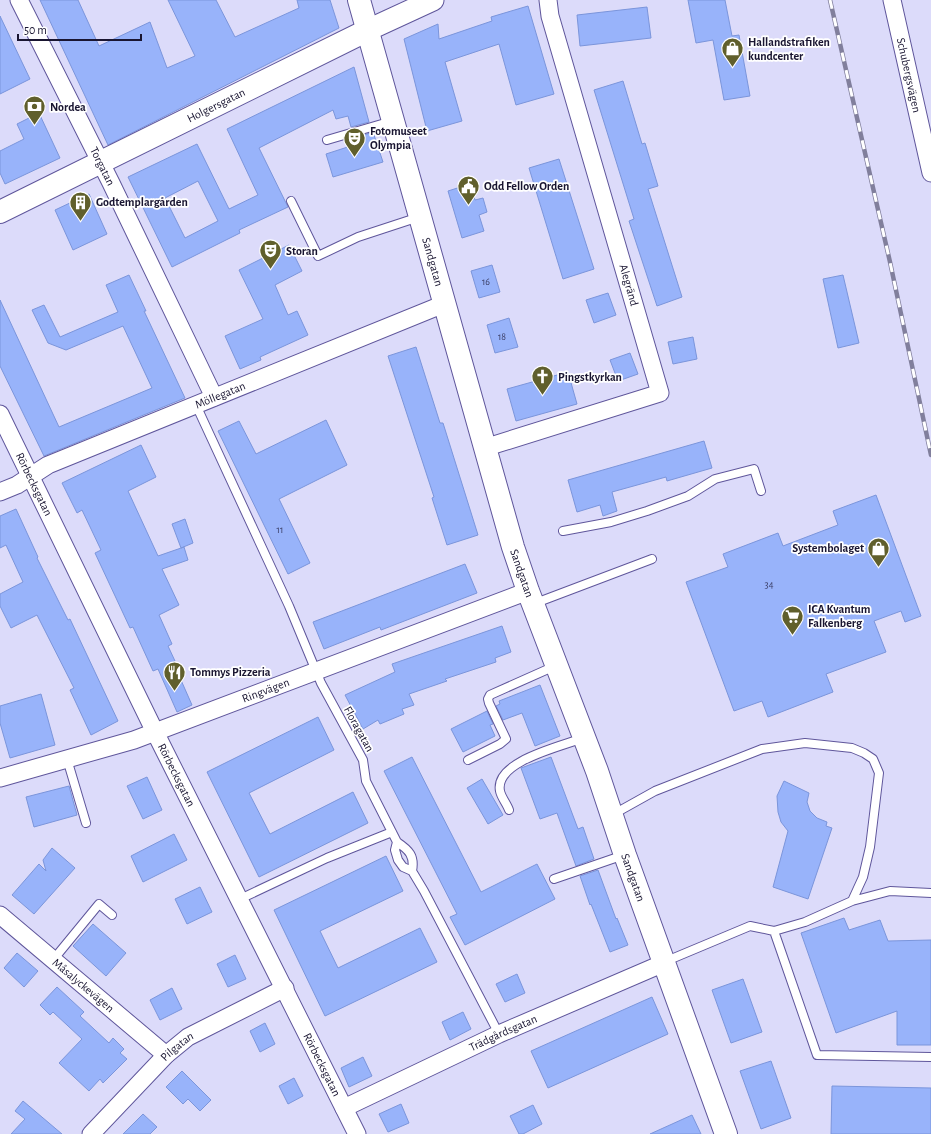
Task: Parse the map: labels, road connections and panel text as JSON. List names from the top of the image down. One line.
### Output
{"streets":{"main road":["Holgersgatan","Sandgatan"],"street":["Schubergsvägen","Torgatan","Alegränd","Möllegatan","Rörbecksgatan","Ringvägen","Måsalyckevägen","Trädgårdsgatan","Pilgatan"],"lane":["Floragatan"]},"crossings":[["Holgersgatan","Torgatan"],["Holgersgatan","Sandgatan"],["Torgatan","Möllegatan"],["Sandgatan","Alegränd"],["Sandgatan","Möllegatan"],["Sandgatan","Ringvägen"],["Sandgatan","Trädgårdsgatan"],["Möllegatan","Rörbecksgatan"],["Möllegatan","Floragatan"],["Rörbecksgatan","Ringvägen"],["Rörbecksgatan","Trädgårdsgatan"],["Rörbecksgatan","Pilgatan"],["Ringvägen","Floragatan"],["Floragatan","Trädgårdsgatan"],["Måsalyckevägen","Pilgatan"]],"places":{"shop":["Hallandstrafiken kundcenter","Systembolaget"],"bank":["Nordea"],"theatre":["Fotomuseet Olympia","Storan"],"public building":["Odd Fellow Orden"],"building":["Godtemplargården"],"church":["Pingstkyrkan"],"supermarket":["ICA Kvantum Falkenberg"],"restaurant":["Tommys Pizzeria"]},"house_numbers":["16","18","11","34"],"scale_bar":"50 m"}
